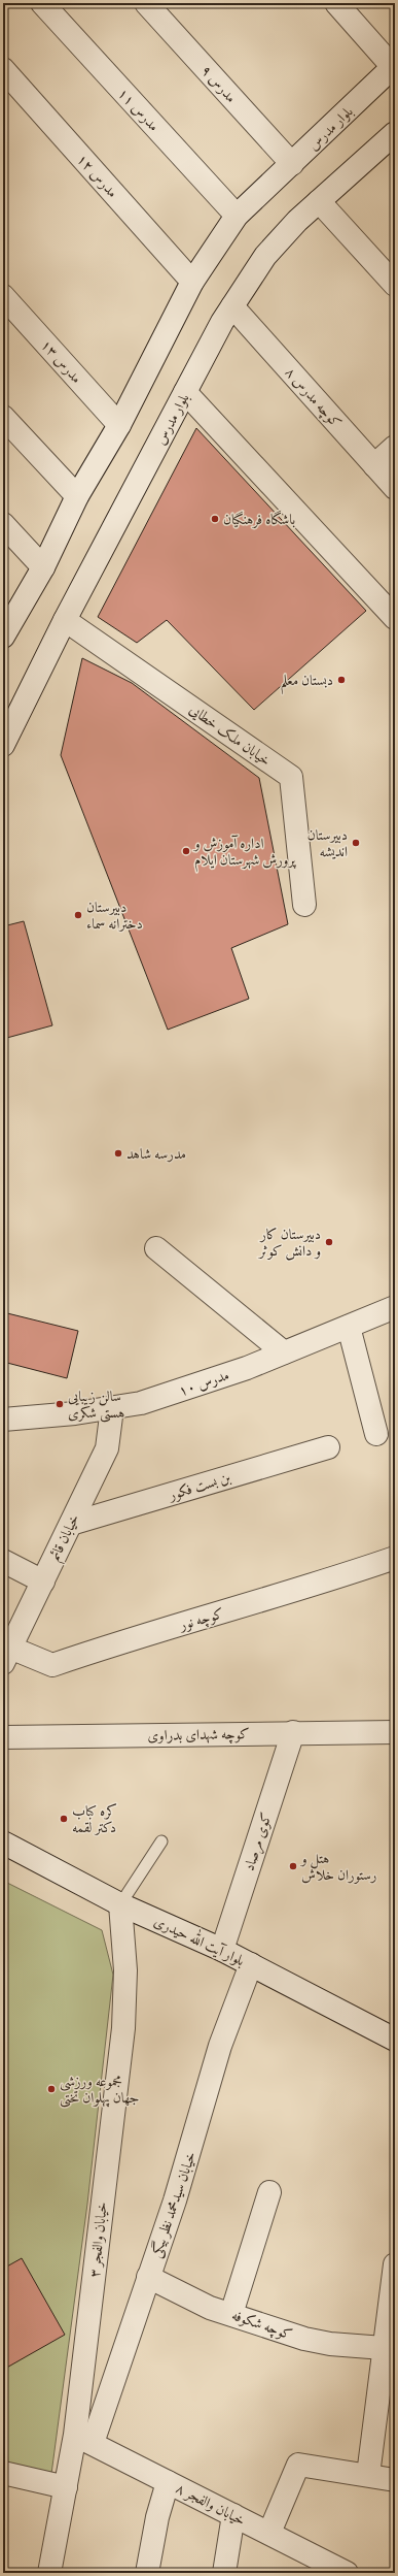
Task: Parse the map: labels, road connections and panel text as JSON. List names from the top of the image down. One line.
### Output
{"streets":{"street":["مدرس ۹","مدرس ۱۱","بلوار مدرس","مدرس ۱۲","مدرس ۱۳","کوچه مدرس ۸","خیابان ملک خطایی","مدرس ۱۰","بن بست فکور","خیابان قائم","کوچه نور","کوچه شهدای بدراوی","کوی مرصاد","بلوار آیت الله حیدری","خیابان سیدمحمد نظر بیگی","خیابان والفجر ۳","کوچه شکوفه","خیابان والفجر ۸"]},"crossings":[["مدرس ۹","بلوار مدرس"],["مدرس ۱۱","بلوار مدرس"],["بلوار مدرس","مدرس ۱۲"],["بلوار مدرس","مدرس ۱۳"],["بلوار مدرس","کوچه مدرس ۸"],["بلوار مدرس","خیابان ملک خطایی"],["مدرس ۱۰","خیابان قائم"],["بن بست فکور","خیابان قائم"],["خیابان قائم","کوچه نور"],["کوچه شهدای بدراوی","کوی مرصاد"],["کوی مرصاد","بلوار آیت الله حیدری"],["بلوار آیت الله حیدری","خیابان سیدمحمد نظر بیگی"],["بلوار آیت الله حیدری","خیابان والفجر ۳"],["خیابان سیدمحمد نظر بیگی","خیابان والفجر ۳"],["خیابان سیدمحمد نظر بیگی","کوچه شکوفه"],["خیابان سیدمحمد نظر بیگی","خیابان والفجر ۸"],["خیابان والفجر ۳","خیابان والفجر ۸"]],"places":["باشگاه فرهنگیان","دبستان معلم","دبیرستان اندیشه","اداره آموزش و پرورش شهرستان ایلام","دبیرستان دخترانه سماء","مدرسه شاهد","دبیرستان کار و دانش کوثر","سالن زیبایی هستی شکری","کره کباب دکتر لقمه","هتل و رستوران خلاش","مجموعه ورزشی جهان پهلوان تختی"]}
